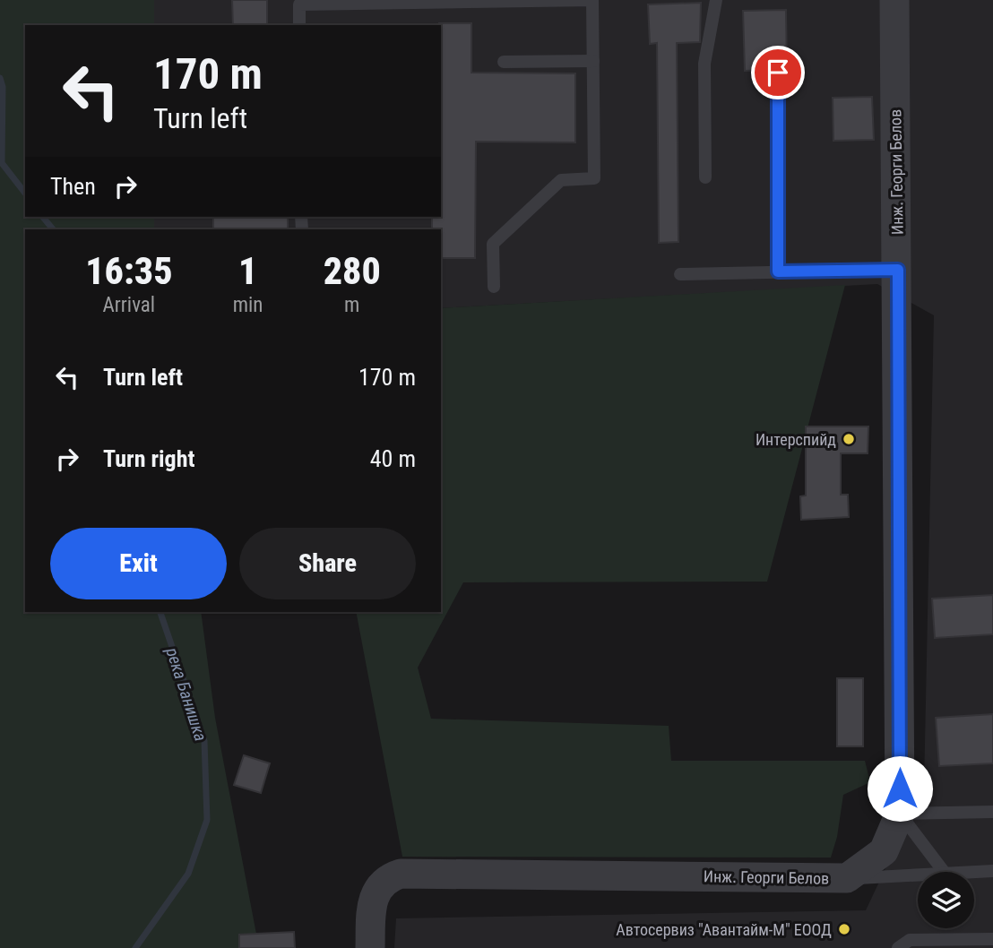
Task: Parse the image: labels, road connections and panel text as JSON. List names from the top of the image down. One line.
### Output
{"streets":{"street":["Инж. Георги Белов"]},"water":["река Банишка"],"places":["Интерспийд","Автосервиз \"Авантайм-М\" ЕООД"],"page":{"turn":["170 m","Turn left"],"then":"Then","eta":["16:35","Arrival","1","min","280","m"],"list":[{"name":"Turn left","value":"170 m"},{"name":"Turn right","value":"40 m"}],"buttons":["Exit","Share"]}}
